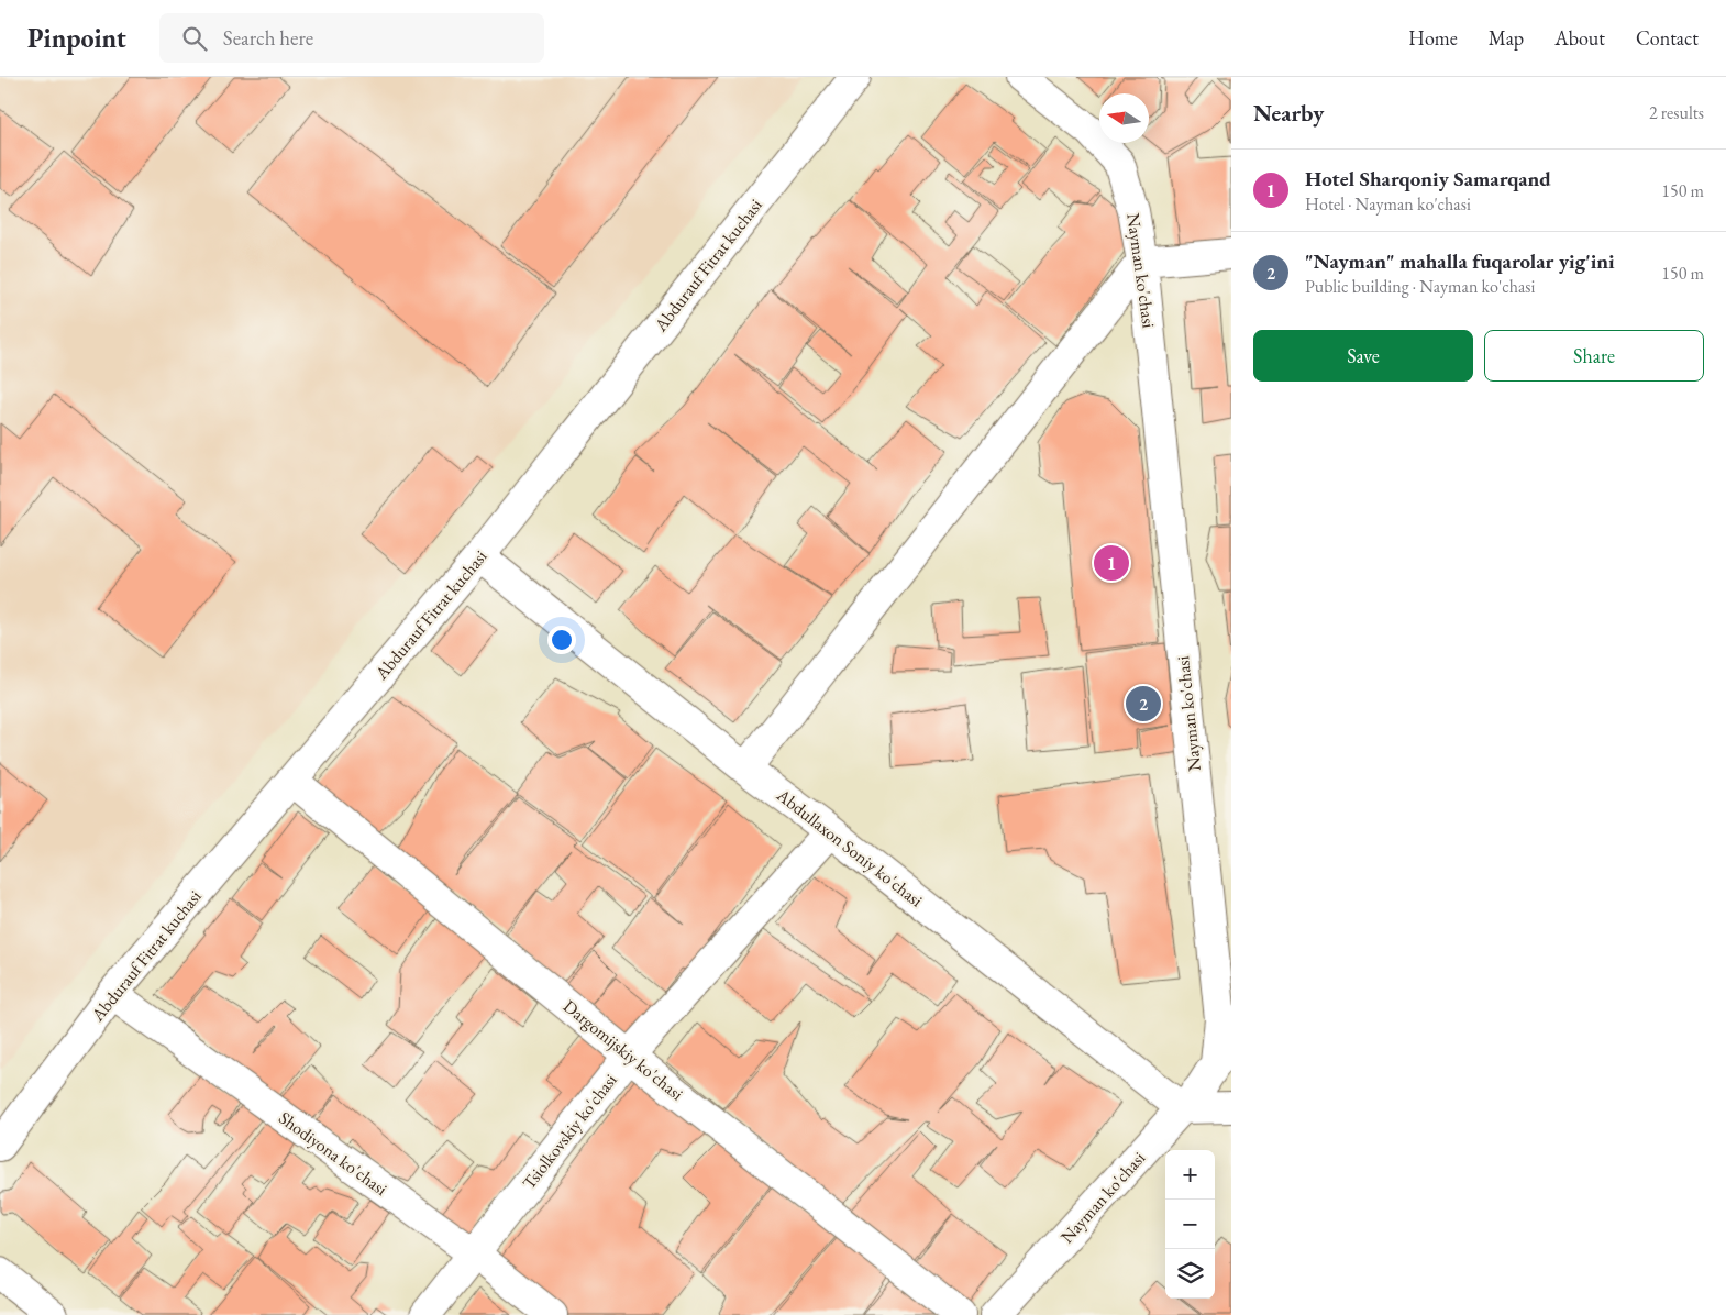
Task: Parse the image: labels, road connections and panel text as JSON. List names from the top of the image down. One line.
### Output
{"streets":{"street":["Abdurauf Fitrat kuchasi","Nayman ko'chasi","Abdullaxon Soniy ko'chasi","Dargomijskiy ko'chasi","Tsiolkovskiy ko'chasi","Shodiyona ko'chasi"]},"crossings":[["Abdurauf Fitrat kuchasi","Abdullaxon Soniy ko'chasi"],["Abdurauf Fitrat kuchasi","Dargomijskiy ko'chasi"],["Abdurauf Fitrat kuchasi","Shodiyona ko'chasi"],["Nayman ko'chasi","Abdullaxon Soniy ko'chasi"],["Abdullaxon Soniy ko'chasi","Tsiolkovskiy ko'chasi"],["Dargomijskiy ko'chasi","Tsiolkovskiy ko'chasi"],["Tsiolkovskiy ko'chasi","Shodiyona ko'chasi"]],"north":"left","page":{"header":"Pinpoint","search":"Search here","nav":["Home","Map","About","Contact"],"heading":["Nearby","2 results"],"list":[{"mark":"1","name":"Hotel Sharqoniy Samarqand","note":"Hotel · Nayman ko'chasi","value":"150 m"},{"mark":"2","name":"\"Nayman\" mahalla fuqarolar yig'ini","note":"Public building · Nayman ko'chasi","value":"150 m"}],"buttons":["Save","Share"],"pins":["1","2"],"map_buttons":["+","−"]}}
